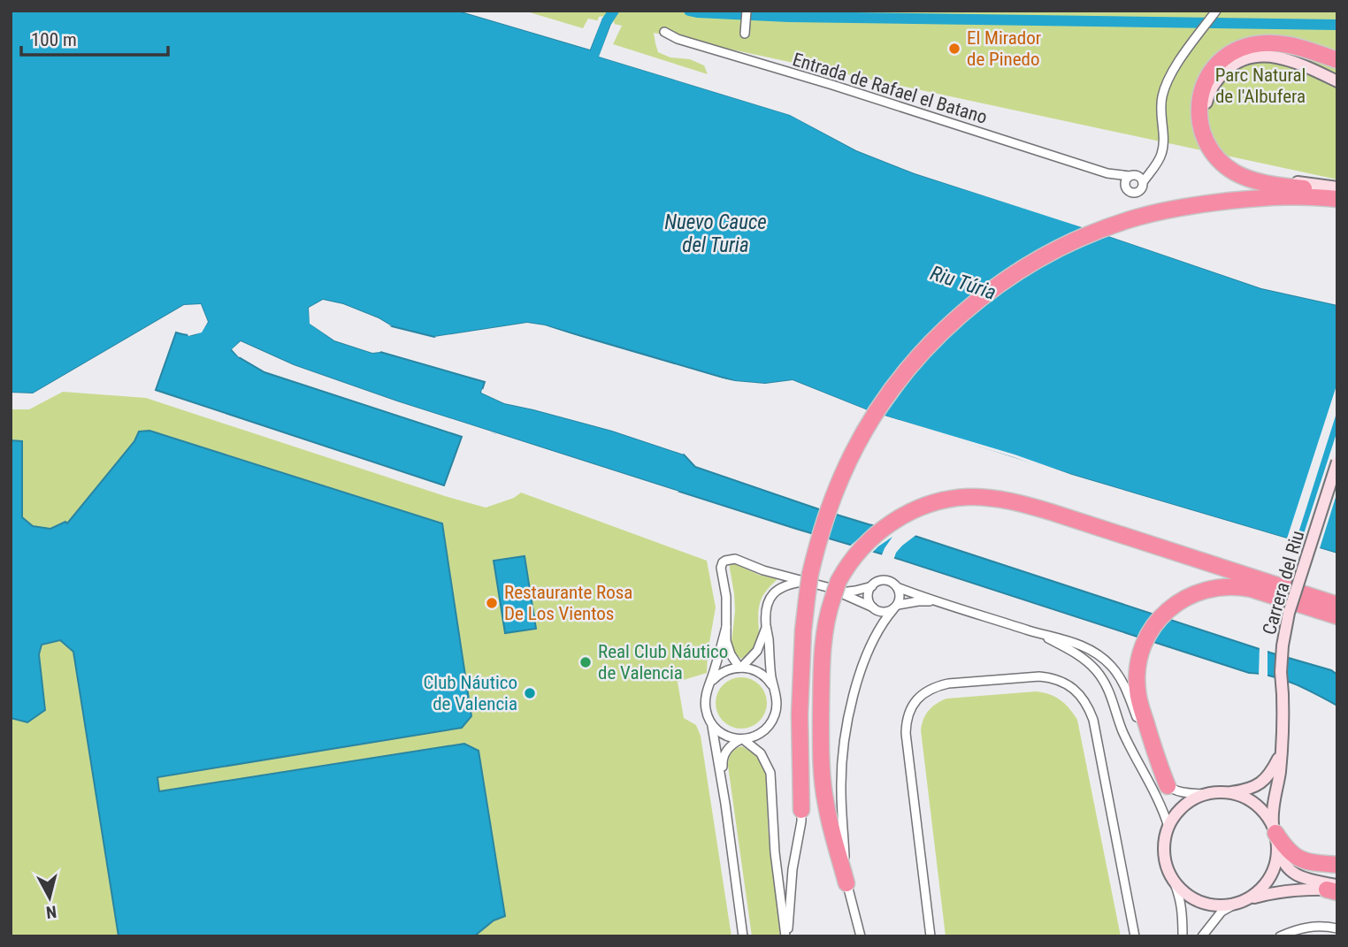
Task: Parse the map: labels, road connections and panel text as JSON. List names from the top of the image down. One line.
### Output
{"streets":{"street":["Entrada de Rafael el Batano","Carrera del Riu"]},"water":["Nuevo Cauce del Turia","Riu Túria"],"parks":["Parc Natural de l'Albufera"],"places":["El Mirador de Pinedo","Restaurante Rosa De Los Vientos","Real Club Náutico de Valencia","Club Náutico de Valencia"],"scale_bar":"100 m","north":"bottom"}
